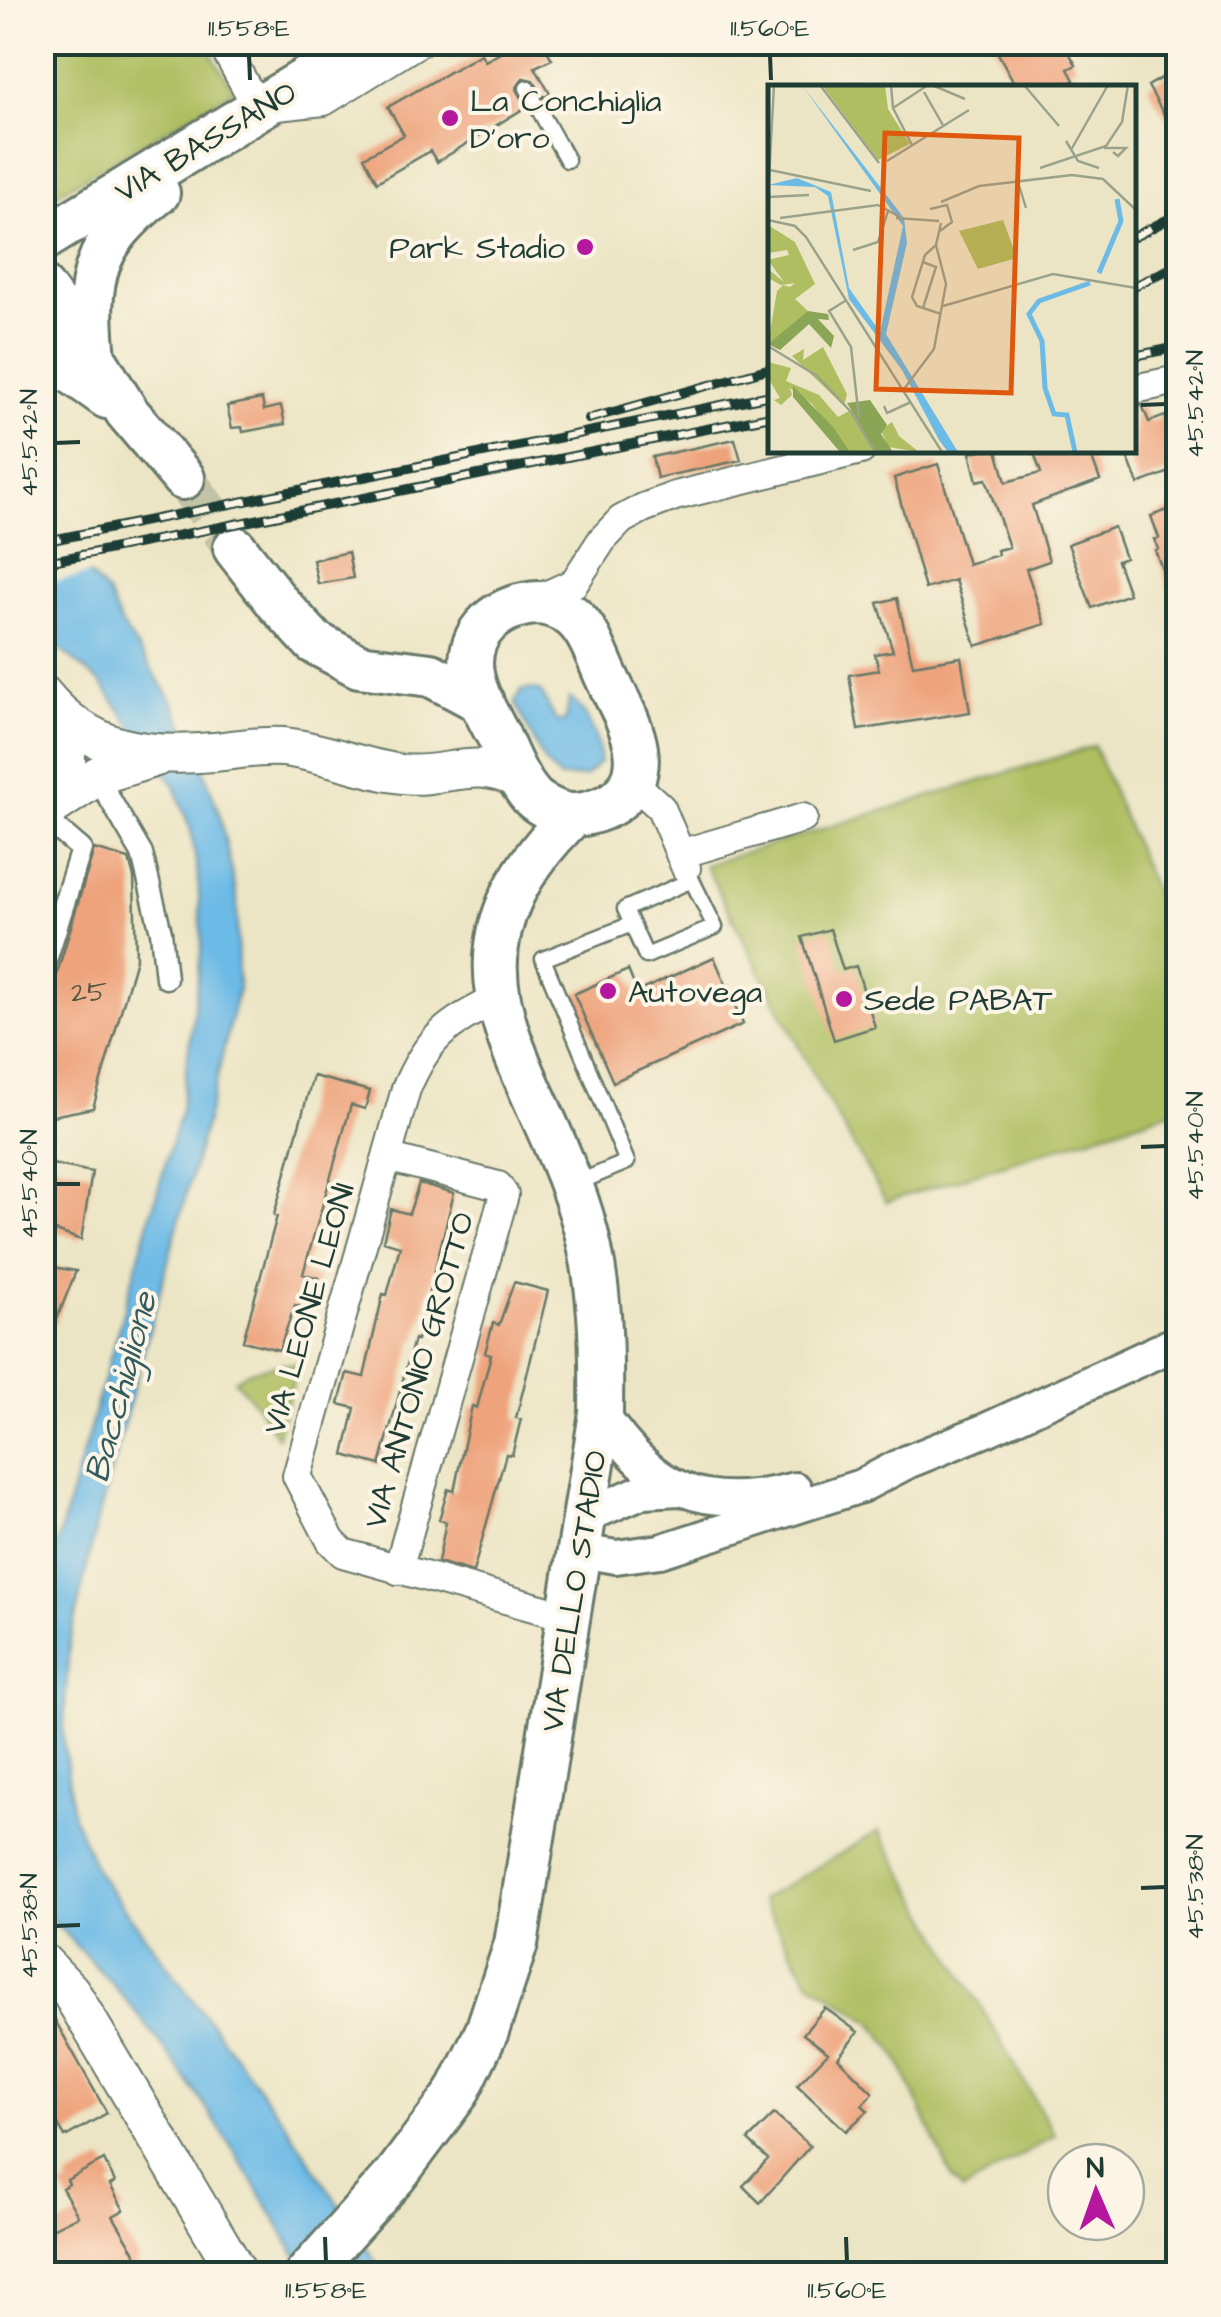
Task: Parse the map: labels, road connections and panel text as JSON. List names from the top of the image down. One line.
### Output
{"streets":{"main road":["VIA BASSANO","VIA DELLO STADIO"],"street":["VIA LEONE LEONI","VIA ANTONIO GROTTO"]},"crossings":[["VIA LEONE LEONI","VIA ANTONIO GROTTO"],["VIA LEONE LEONI","VIA DELLO STADIO"]],"water":["Bacchiglione"],"places":["La Conchiglia D'oro","Park Stadio","Autovega","Sede PABAT"],"house_numbers":["25"],"north":"top","coordinates":["11.558°E","11.560°E","45.542°N","45.540°N","45.538°N"]}
